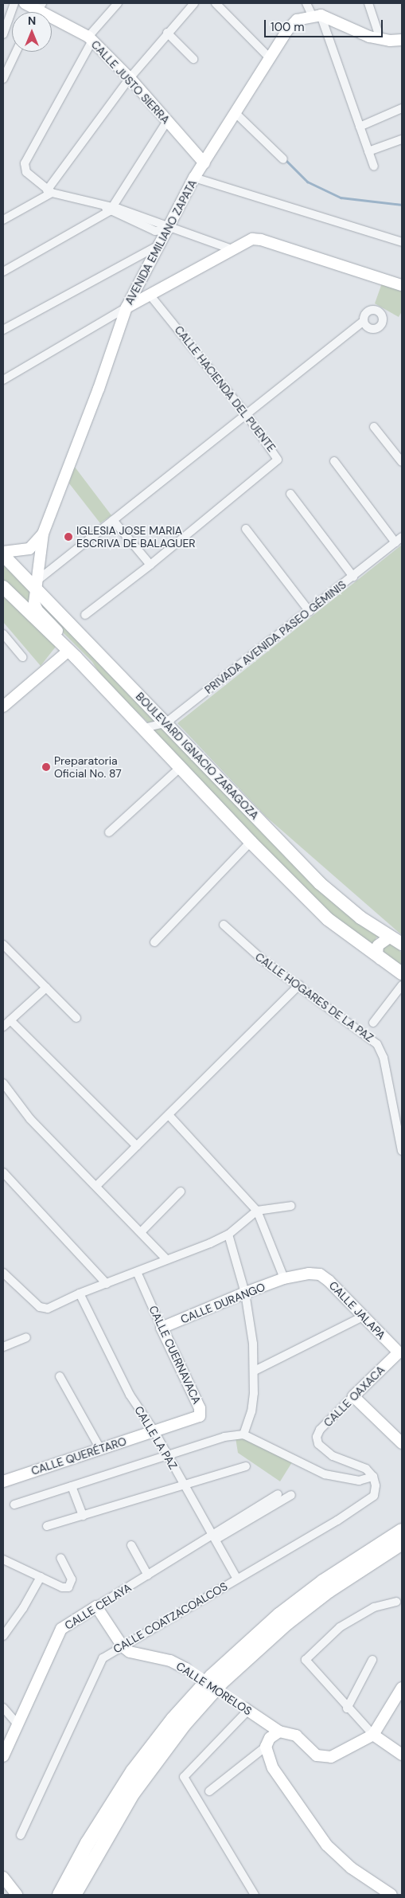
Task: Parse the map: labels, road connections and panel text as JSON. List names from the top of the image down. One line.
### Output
{"streets":{"main road":["BOULEVARD IGNACIO ZARAGOZA"],"street":["CALLE JUSTO SIERRA","AVENIDA EMILIANO ZAPATA","CALLE HACIENDA DEL PUENTE","PRIVADA AVENIDA PASEO GÉMINIS","CALLE HOGARES DE LA PAZ","CALLE DURANGO","CALLE JALAPA","CALLE CUERNAVACA","CALLE OAXACA","CALLE LA PAZ","CALLE QUERÉTARO","CALLE CELAYA","CALLE COATZACOALCOS","CALLE MORELOS"]},"crossings":[["CALLE JUSTO SIERRA","AVENIDA EMILIANO ZAPATA"],["AVENIDA EMILIANO ZAPATA","BOULEVARD IGNACIO ZARAGOZA"],["PRIVADA AVENIDA PASEO GÉMINIS","BOULEVARD IGNACIO ZARAGOZA"],["CALLE DURANGO","CALLE JALAPA"],["CALLE DURANGO","CALLE CUERNAVACA"],["CALLE JALAPA","CALLE OAXACA"],["CALLE CUERNAVACA","CALLE LA PAZ"],["CALLE CUERNAVACA","CALLE QUERÉTARO"],["CALLE OAXACA","CALLE COATZACOALCOS"],["CALLE LA PAZ","CALLE QUERÉTARO"],["CALLE LA PAZ","CALLE CELAYA"],["CALLE LA PAZ","CALLE COATZACOALCOS"],["CALLE COATZACOALCOS","CALLE MORELOS"]],"places":["IGLESIA JOSE MARIA ESCRIVA DE BALAGUER","Preparatoria Oficial No. 87"],"scale_bar":"100 m","north":"top"}
